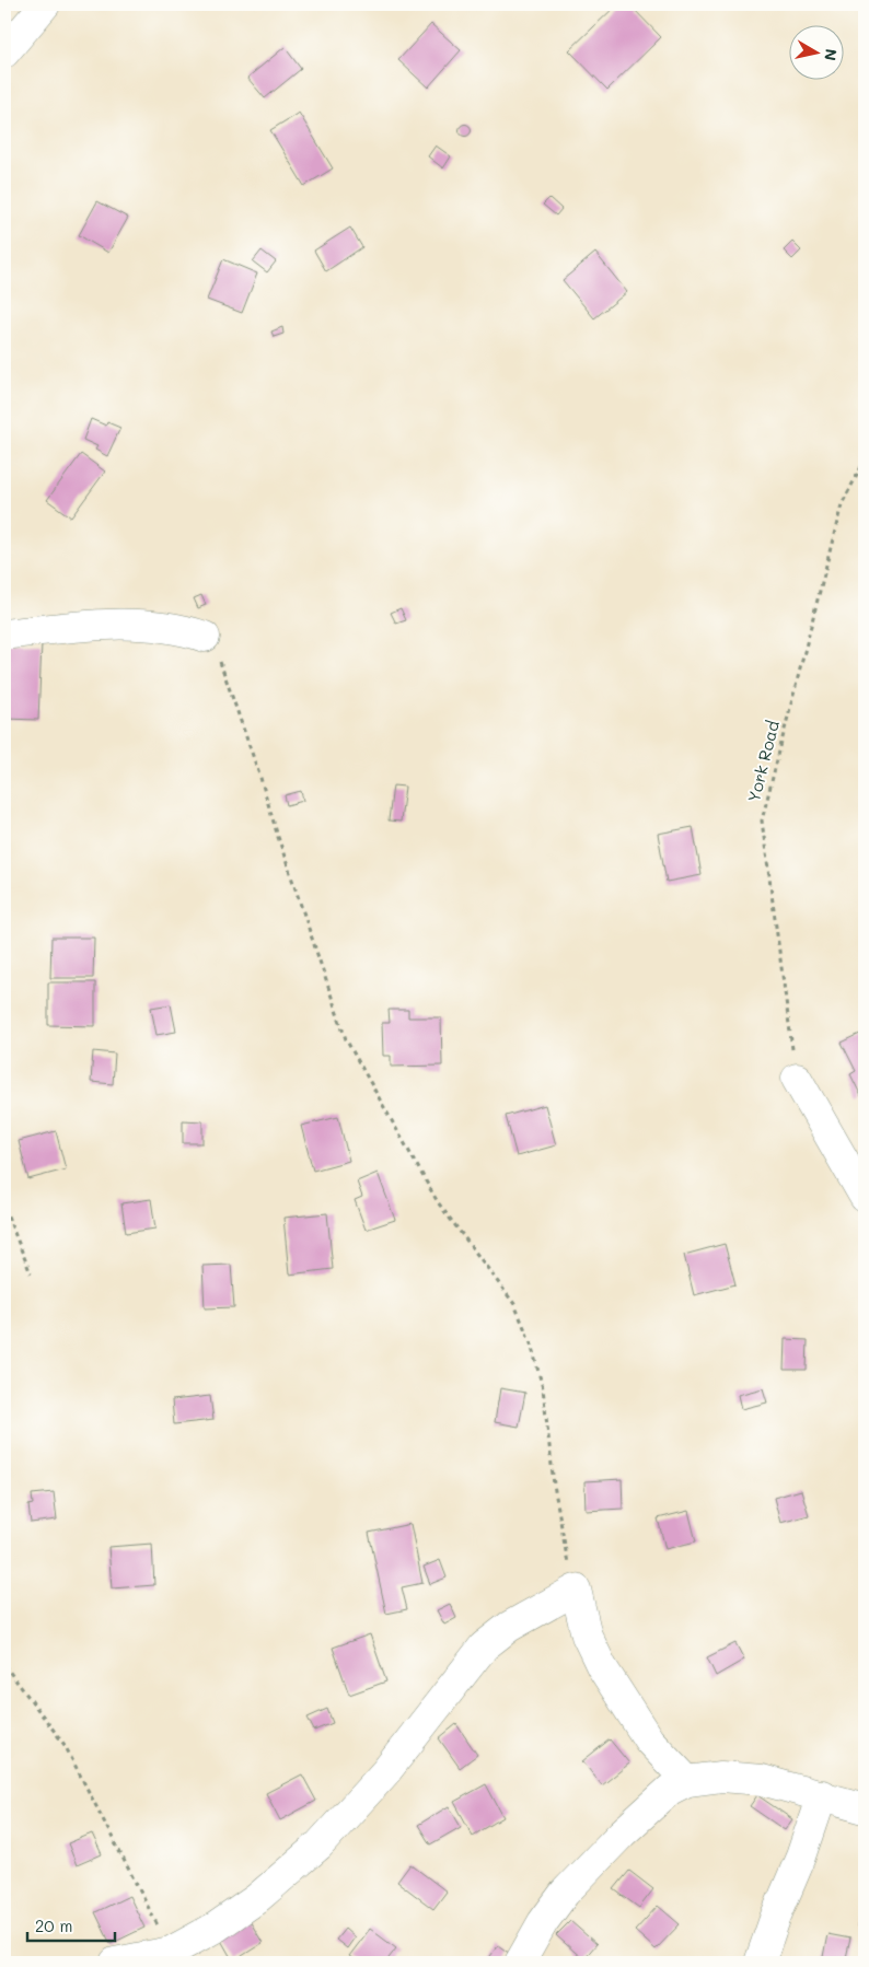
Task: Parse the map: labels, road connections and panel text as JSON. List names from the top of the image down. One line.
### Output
{"streets":{"path":["York Road"]},"scale_bar":"20 m","north":"right"}
